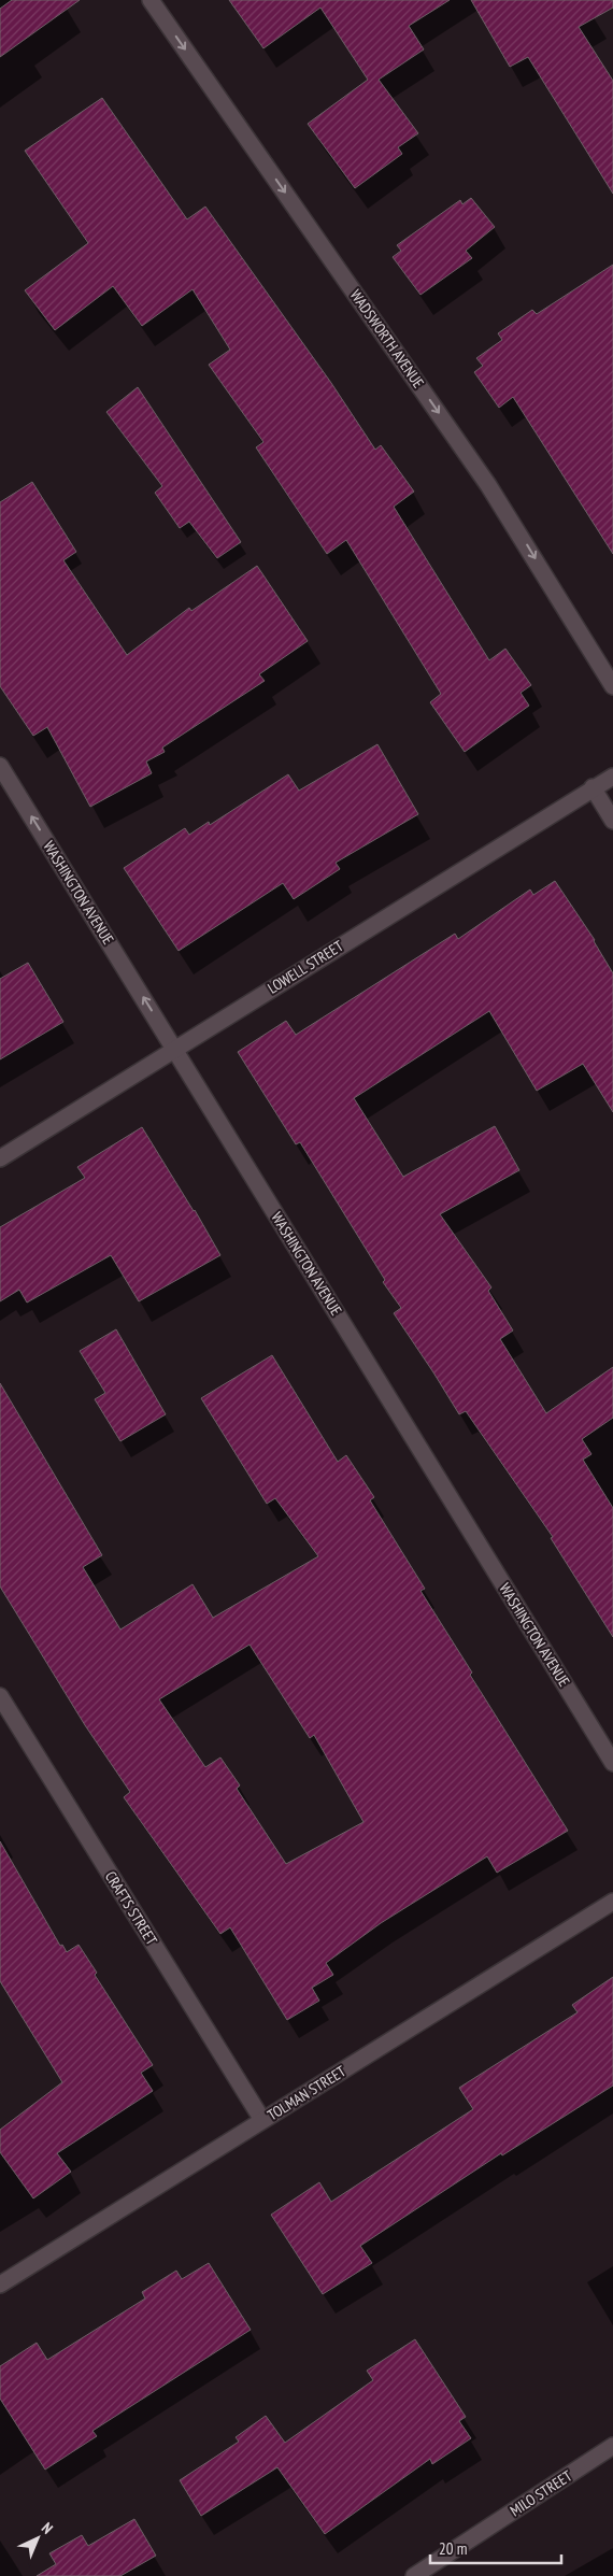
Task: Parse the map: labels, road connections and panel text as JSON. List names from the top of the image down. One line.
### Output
{"streets":{"street":["WADSWORTH AVENUE","WASHINGTON AVENUE","LOWELL STREET","CRAFTS STREET","TOLMAN STREET","MILO STREET"]},"crossings":[["WASHINGTON AVENUE","LOWELL STREET"],["CRAFTS STREET","TOLMAN STREET"]],"one_way":["WADSWORTH AVENUE"],"scale_bar":"20 m","north":"top right"}
